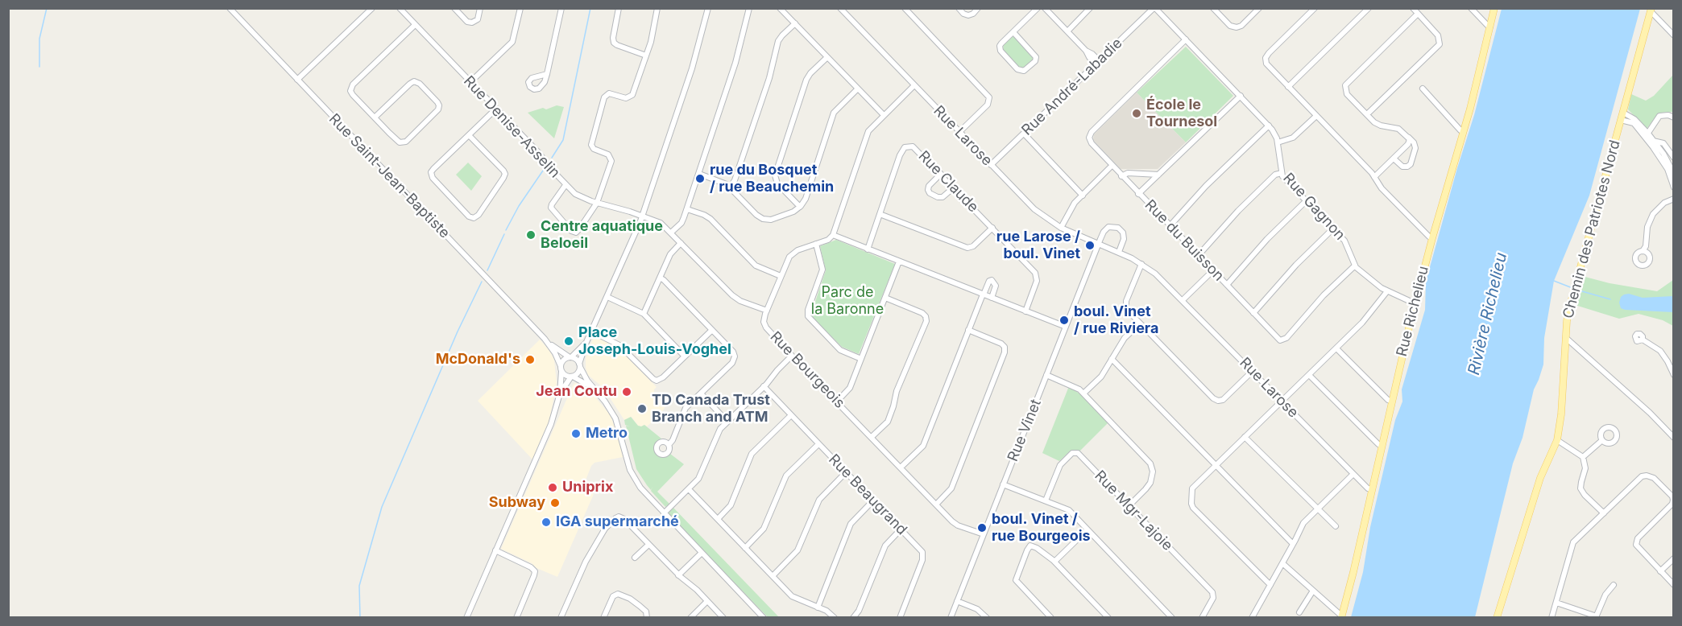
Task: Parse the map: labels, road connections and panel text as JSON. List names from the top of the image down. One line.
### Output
{"streets":{"main road":["Chemin des Patriotes Nord","Rue Richelieu"],"street":["Rue André-Labadie","Rue Denise-Asselin","Rue Larose","Rue Saint-Jean-Baptiste","Rue Claude","Rue Gagnon","Rue du Buisson","Rue Bourgeois","Rue Vinet","Rue Beaugrand","Rue Mgr-Lajoie"]},"crossings":[["Rue André-Labadie","Rue Larose"],["Rue André-Labadie","Rue Gagnon"],["Rue Denise-Asselin","Rue Bourgeois"],["Rue Larose","Rue Richelieu"],["Rue Larose","Rue Vinet"],["Rue Gagnon","Rue du Buisson"],["Rue Gagnon","Rue Richelieu"],["Rue Bourgeois","Rue Vinet"]],"water":["Rivière Richelieu"],"parks":["Parc de la Baronne"],"places":["École le Tournesol","rue du Bosquet / rue Beauchemin","Centre aquatique Beloeil","rue Larose / boul. Vinet","boul. Vinet / rue Riviera","Place Joseph-Louis-Voghel","McDonald's","Jean Coutu","TD Canada Trust Branch and ATM","Metro","Uniprix","Subway","IGA supermarché","boul. Vinet / rue Bourgeois"]}
